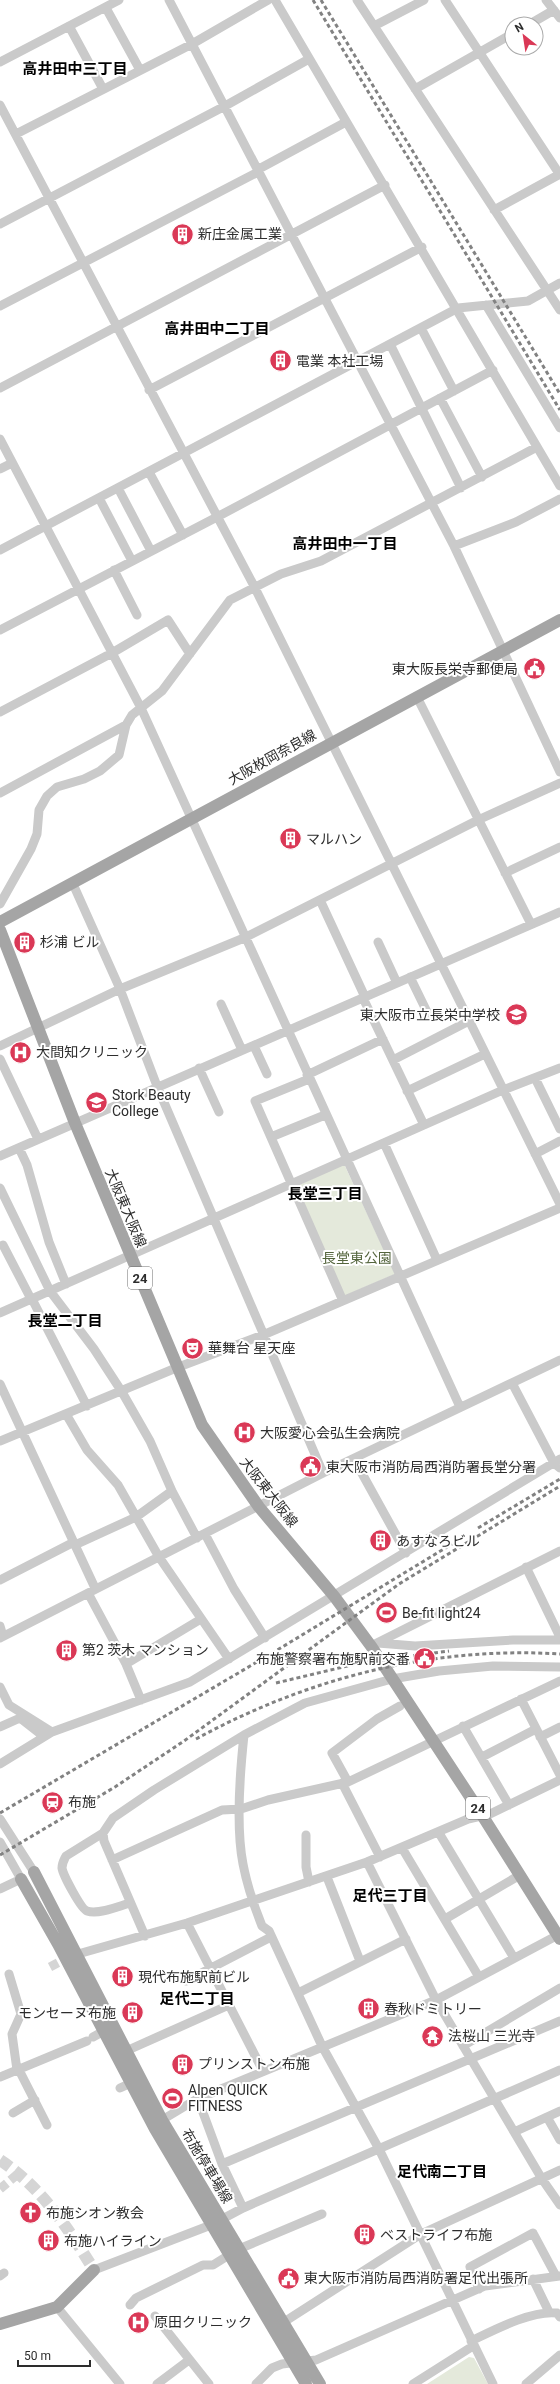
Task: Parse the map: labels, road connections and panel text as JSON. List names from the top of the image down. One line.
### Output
{"streets":{"main road":["大阪枚岡奈良線","大阪東大阪線","24","布施停車場線"]},"districts":["高井田中三丁目","高井田中二丁目","高井田中一丁目","長堂三丁目","長堂二丁目","足代三丁目","足代二丁目","足代南二丁目"],"parks":["長堂東公園"],"places":{"building":["新庄金属工業","電業 本社工場","マルハン","杉浦 ビル","あすなろビル","第2 茨木 マンション","現代布施駅前ビル","春秋ドミトリー","モンセーヌ布施","プリンストン布施","ベストライフ布施","布施ハイライン"],"public building":["東大阪長栄寺郵便局","東大阪市消防局西消防署長堂分署","布施警察署布施駅前交番","東大阪市消防局西消防署足代出張所"],"school or university":["東大阪市立長栄中学校","Stork Beauty College"],"hospital":["大間知クリニック","大阪愛心会弘生会病院","原田クリニック"],"theatre":["華舞台 星天座"],"sports":["Be-fit light24","Alpen QUICK FITNESS"],"station":["布施"],"temple":["法桜山 三光寺"],"church":["布施シオン教会"]},"scale_bar":"50 m","north":"top left"}
